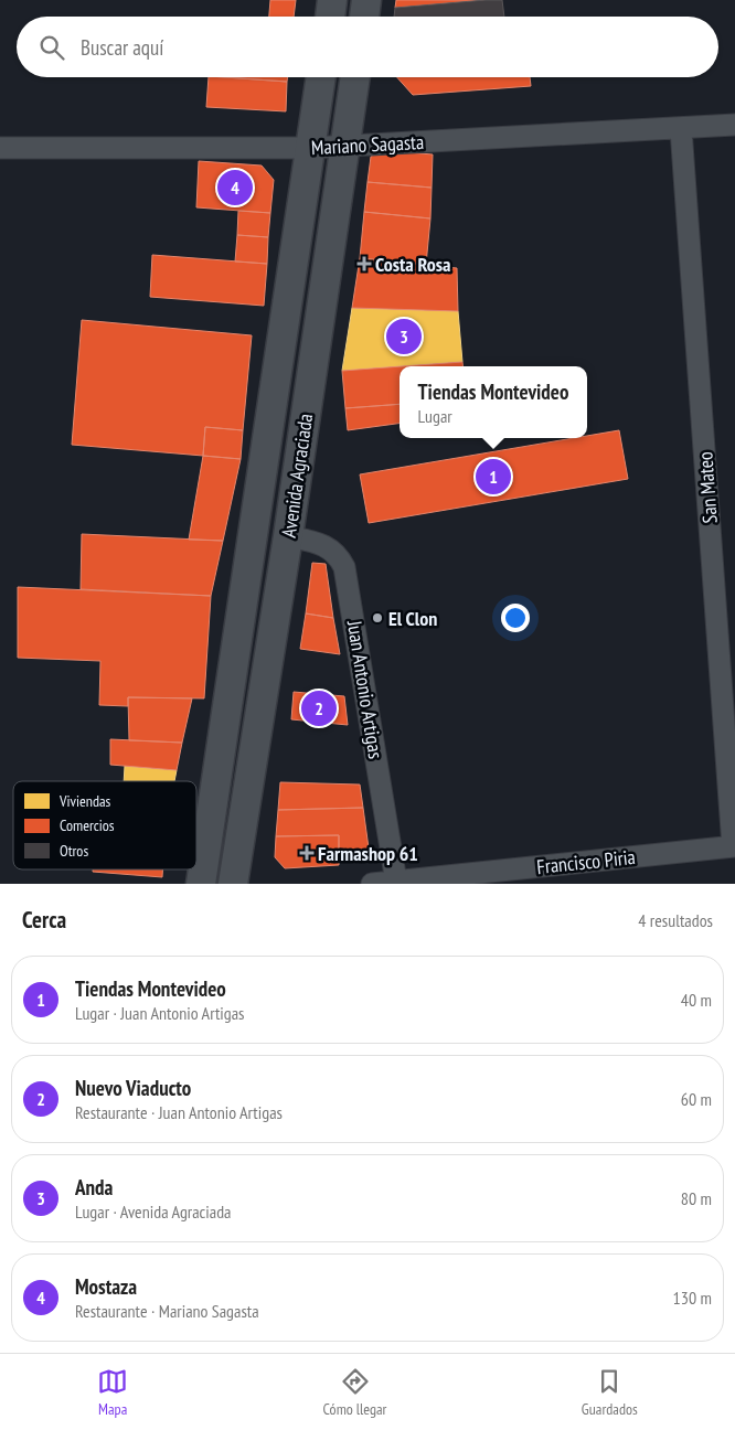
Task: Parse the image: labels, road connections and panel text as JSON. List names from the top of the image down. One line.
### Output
{"streets":{"main road":["Avenida Agraciada"],"street":["Mariano Sagasta","San Mateo","Juan Antonio Artigas","Francisco Piria"]},"crossings":[["Mariano Sagasta","Avenida Agraciada"],["Mariano Sagasta","San Mateo"],["Avenida Agraciada","Juan Antonio Artigas"],["San Mateo","Francisco Piria"],["Juan Antonio Artigas","Francisco Piria"]],"places":{"health":["Costa Rosa","Farmashop 61"],"other":["El Clon"]},"legend":["Viviendas","Comercios","Otros"],"page":{"search":"Buscar aquí","pins":["4","3","1","2"],"popup":["Tiendas Montevideo","Lugar"],"heading":["Cerca","4 resultados"],"list":[{"mark":"1","name":"Tiendas Montevideo","note":"Lugar · Juan Antonio Artigas","value":"40 m"},{"mark":"2","name":"Nuevo Viaducto","note":"Restaurante · Juan Antonio Artigas","value":"60 m"},{"mark":"3","name":"Anda","note":"Lugar · Avenida Agraciada","value":"80 m"},{"mark":"4","name":"Mostaza","note":"Restaurante · Mariano Sagasta","value":"130 m"}],"nav":["Mapa","Cómo llegar","Guardados"]}}
